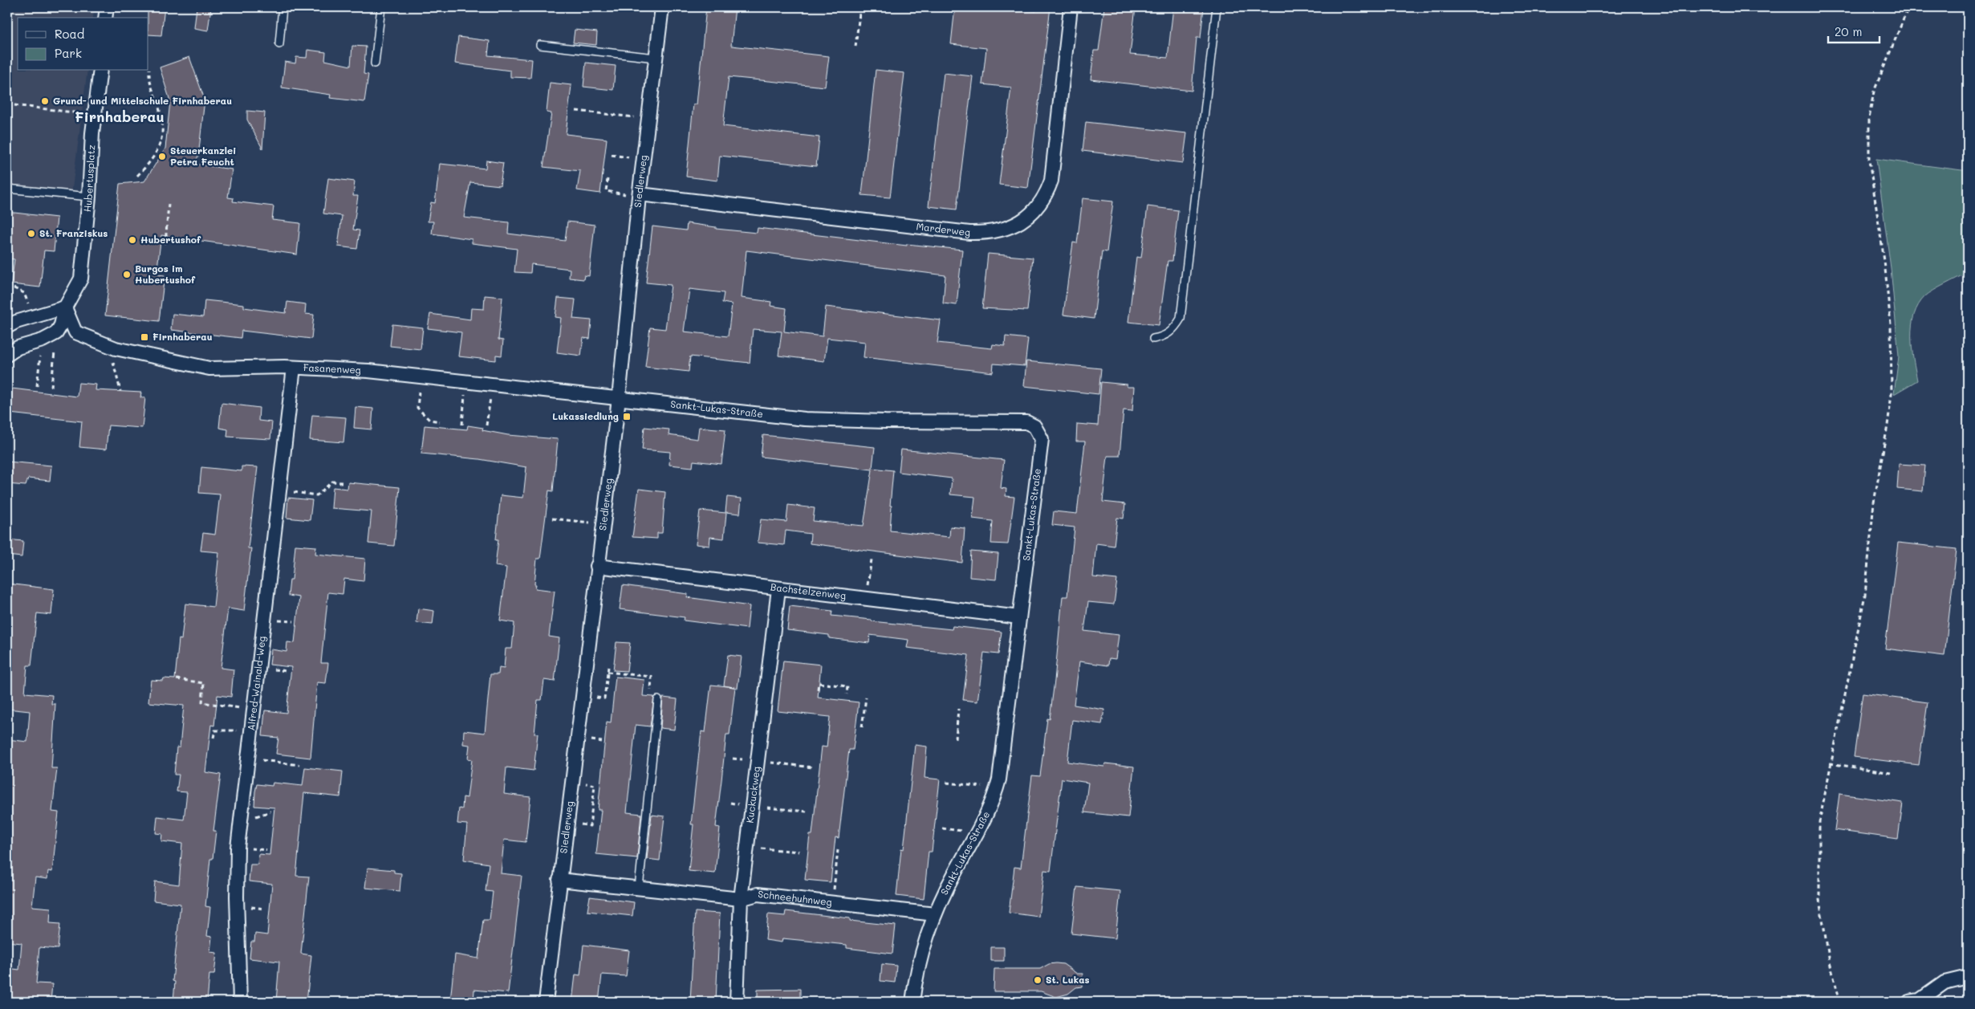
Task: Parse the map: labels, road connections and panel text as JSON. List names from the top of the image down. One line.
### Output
{"streets":{"street":["Hubertusplatz","Siedlerweg","Marderweg","Fasanenweg","Sankt-Lukas-Straße","Bachstelzenweg","Alfred-Wainald-Weg","Kuckuckweg","Schneehuhnweg"]},"crossings":[["Hubertusplatz","Fasanenweg"],["Siedlerweg","Marderweg"],["Siedlerweg","Fasanenweg"],["Siedlerweg","Sankt-Lukas-Straße"],["Siedlerweg","Bachstelzenweg"],["Siedlerweg","Schneehuhnweg"],["Fasanenweg","Sankt-Lukas-Straße"],["Fasanenweg","Alfred-Wainald-Weg"],["Sankt-Lukas-Straße","Bachstelzenweg"],["Sankt-Lukas-Straße","Schneehuhnweg"],["Bachstelzenweg","Kuckuckweg"],["Kuckuckweg","Schneehuhnweg"]],"districts":["Firnhaberau"],"places":{"other":["Grund- und Mittelschule Firnhaberau","Steuerkanzlei Petra Feucht","St. Franziskus","Hubertushof","Burgos im Hubertushof","St. Lukas"],"transit":["Firnhaberau","Lukassiedlung"]},"legend":["Road","Park"],"scale_bar":"20 m"}
